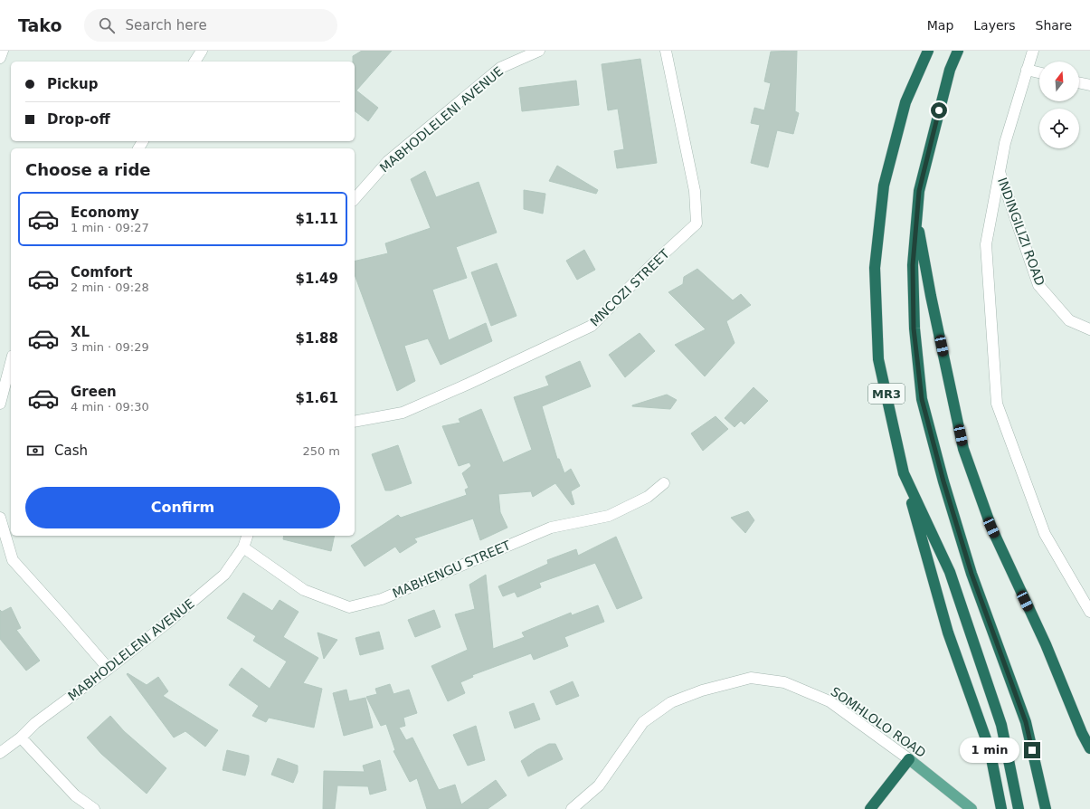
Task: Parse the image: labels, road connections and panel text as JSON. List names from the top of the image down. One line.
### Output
{"streets":{"highway":["MR3"],"main road":["SOMHLOLO ROAD"],"street":["MABHODLELENI AVENUE","INDINGILIZI ROAD","MNCOZI STREET","MABHENGU STREET"]},"crossings":[["MABHODLELENI AVENUE","MABHENGU STREET"]],"north":"top","page":{"header":"Tako","search":"Search here","nav":["Map","Layers","Share"],"banner":["Pickup","Drop-off"],"heading":"Choose a ride","list":[{"name":"Economy","note":"1 min · 09:27","value":"$1.11"},{"name":"Comfort","note":"2 min · 09:28","value":"$1.49"},{"name":"XL","note":"3 min · 09:29","value":"$1.88"},{"name":"Green","note":"4 min · 09:30","value":"$1.61"}],"pay":["Cash","250 m"],"buttons":"Confirm","bubble":"1 min"}}
